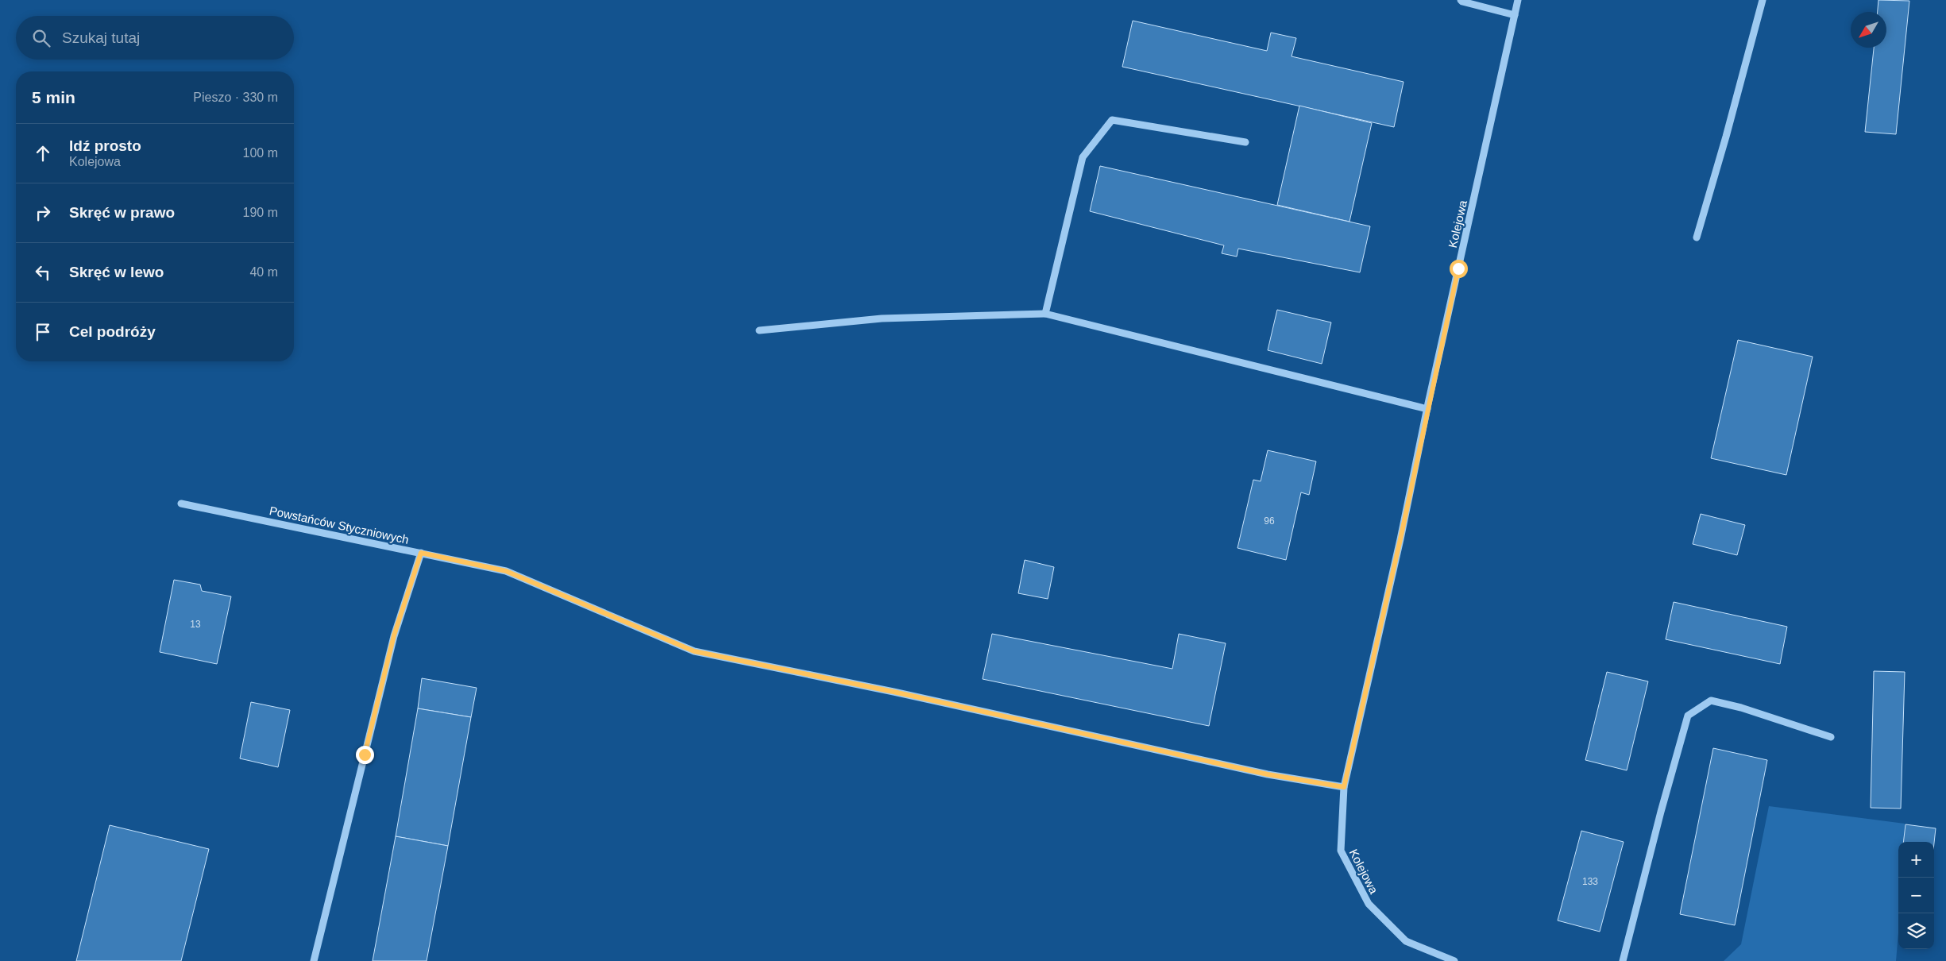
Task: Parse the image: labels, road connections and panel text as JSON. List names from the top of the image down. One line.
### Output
{"streets":{"street":["Kolejowa","Powstańców Styczniowych"]},"crossings":[["Kolejowa","Powstańców Styczniowych"]],"house_numbers":["96","13","133"],"north":"bottom left","page":{"search":"Szukaj tutaj","heading":["5 min","Pieszo · 330 m"],"list":[["Idź prosto","Kolejowa","100 m"],["Skręć w prawo","190 m"],["Skręć w lewo","40 m"],"Cel podróży"],"map_buttons":["+","−"]}}
